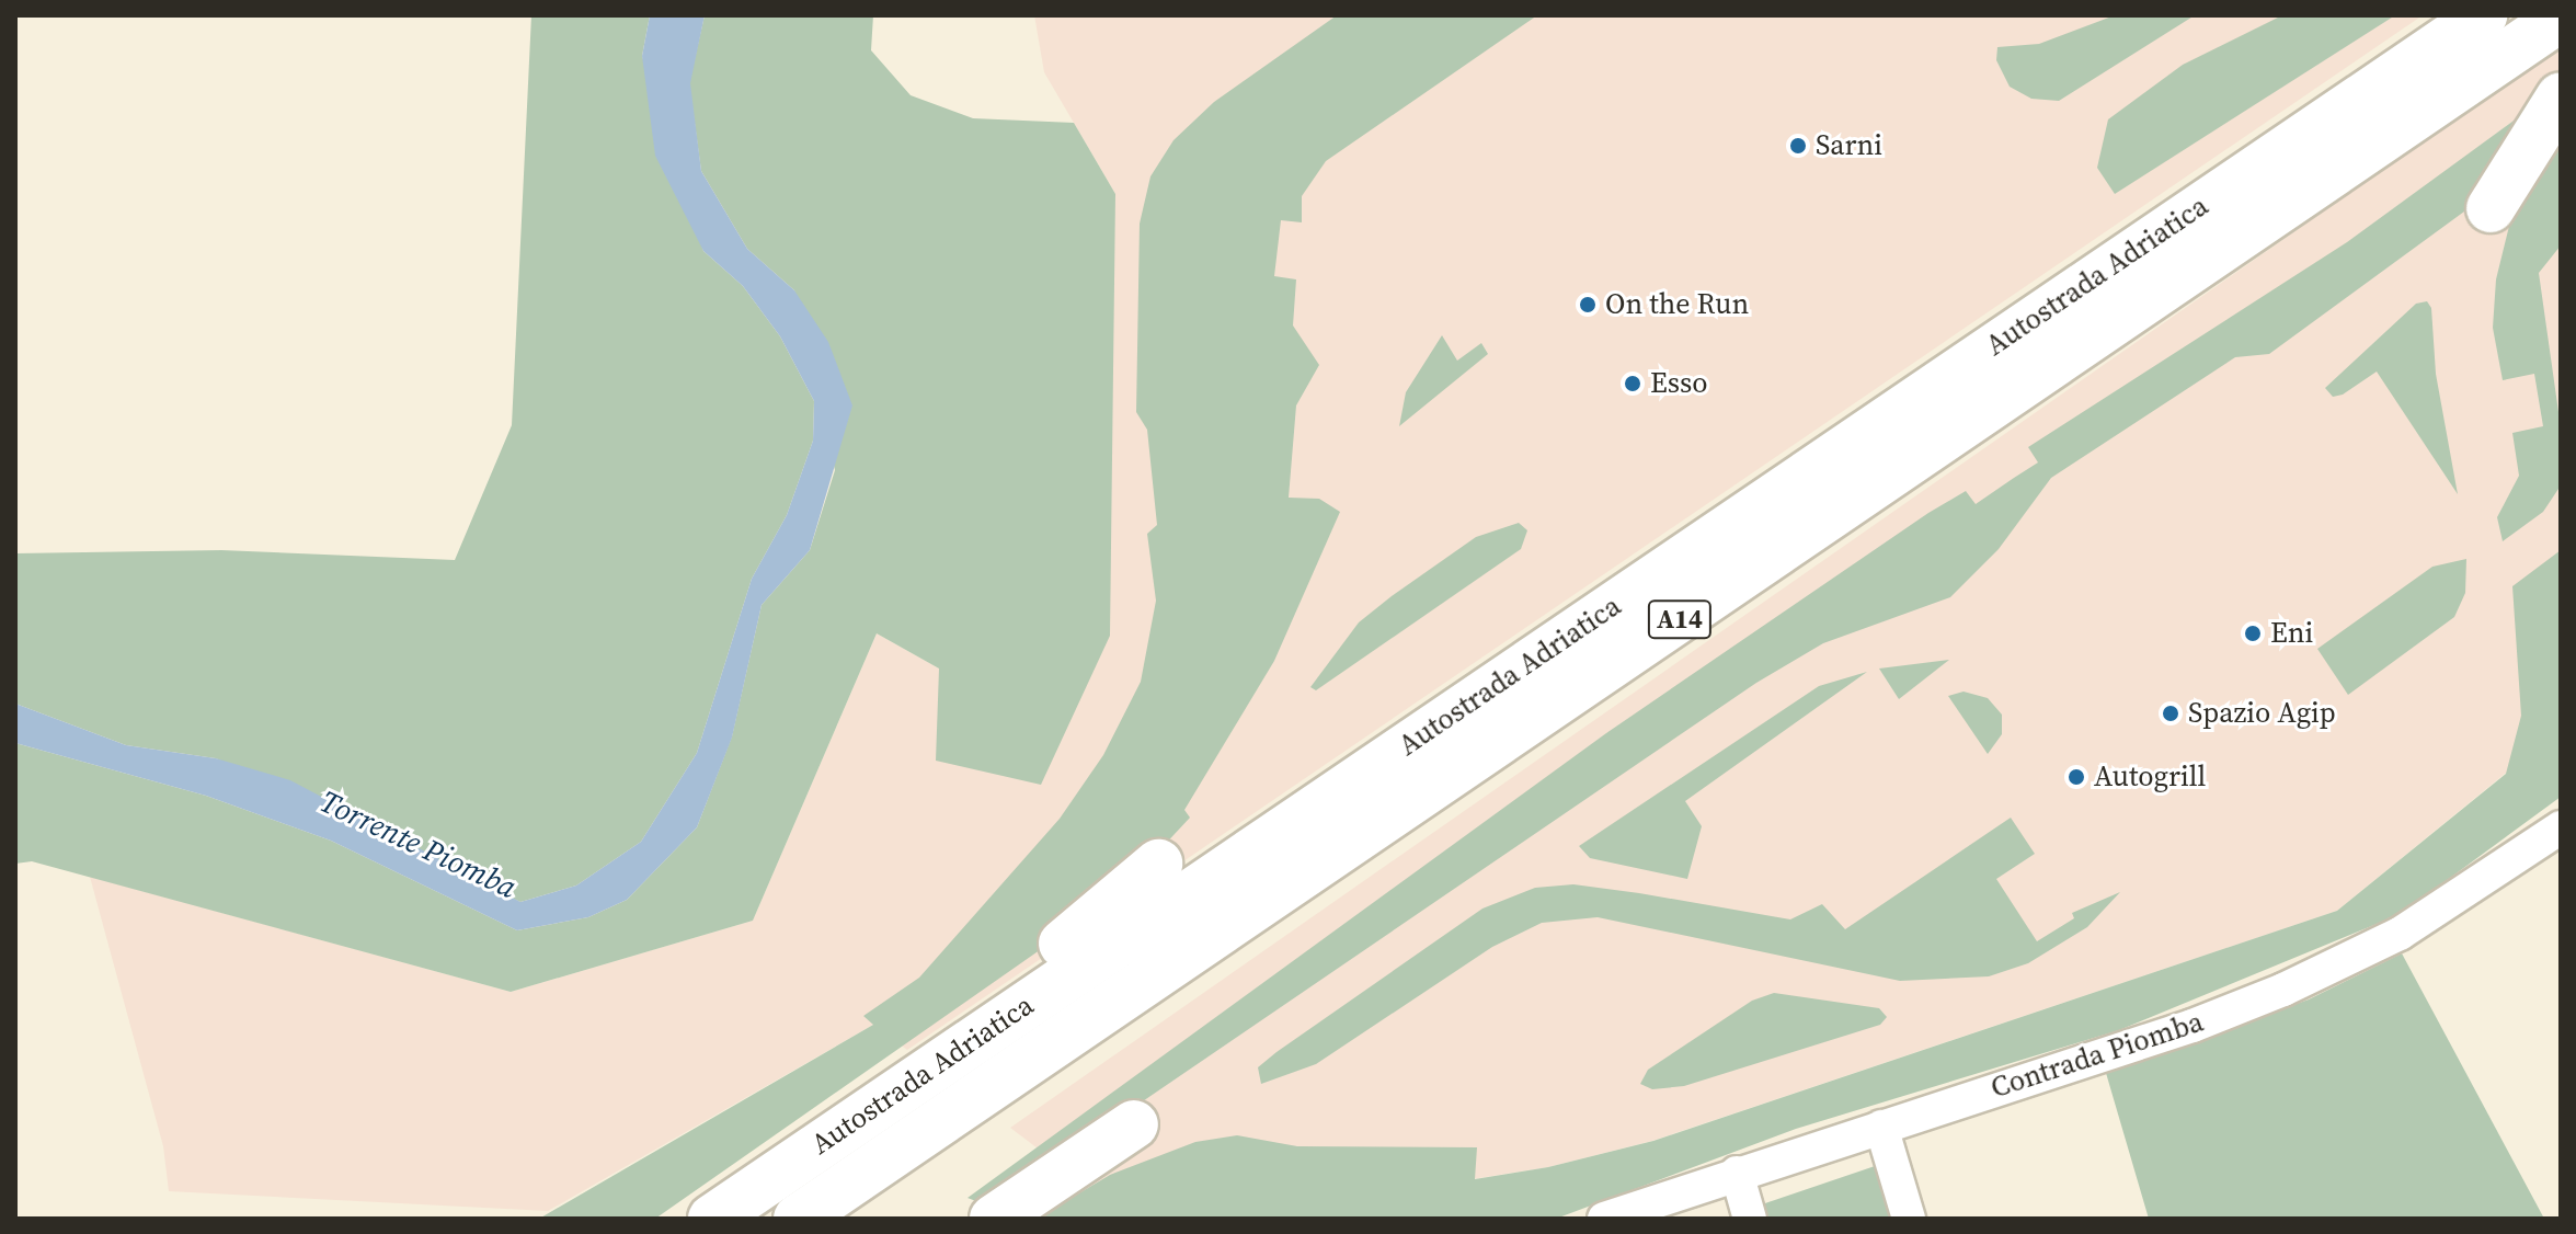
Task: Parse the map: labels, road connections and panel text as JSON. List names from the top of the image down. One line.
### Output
{"streets":{"highway":["Autostrada Adriatica","A14"],"street":["Contrada Piomba"]},"water":["Torrente Piomba"],"places":["Sarni","On the Run","Esso","Eni","Spazio Agip","Autogrill"]}
